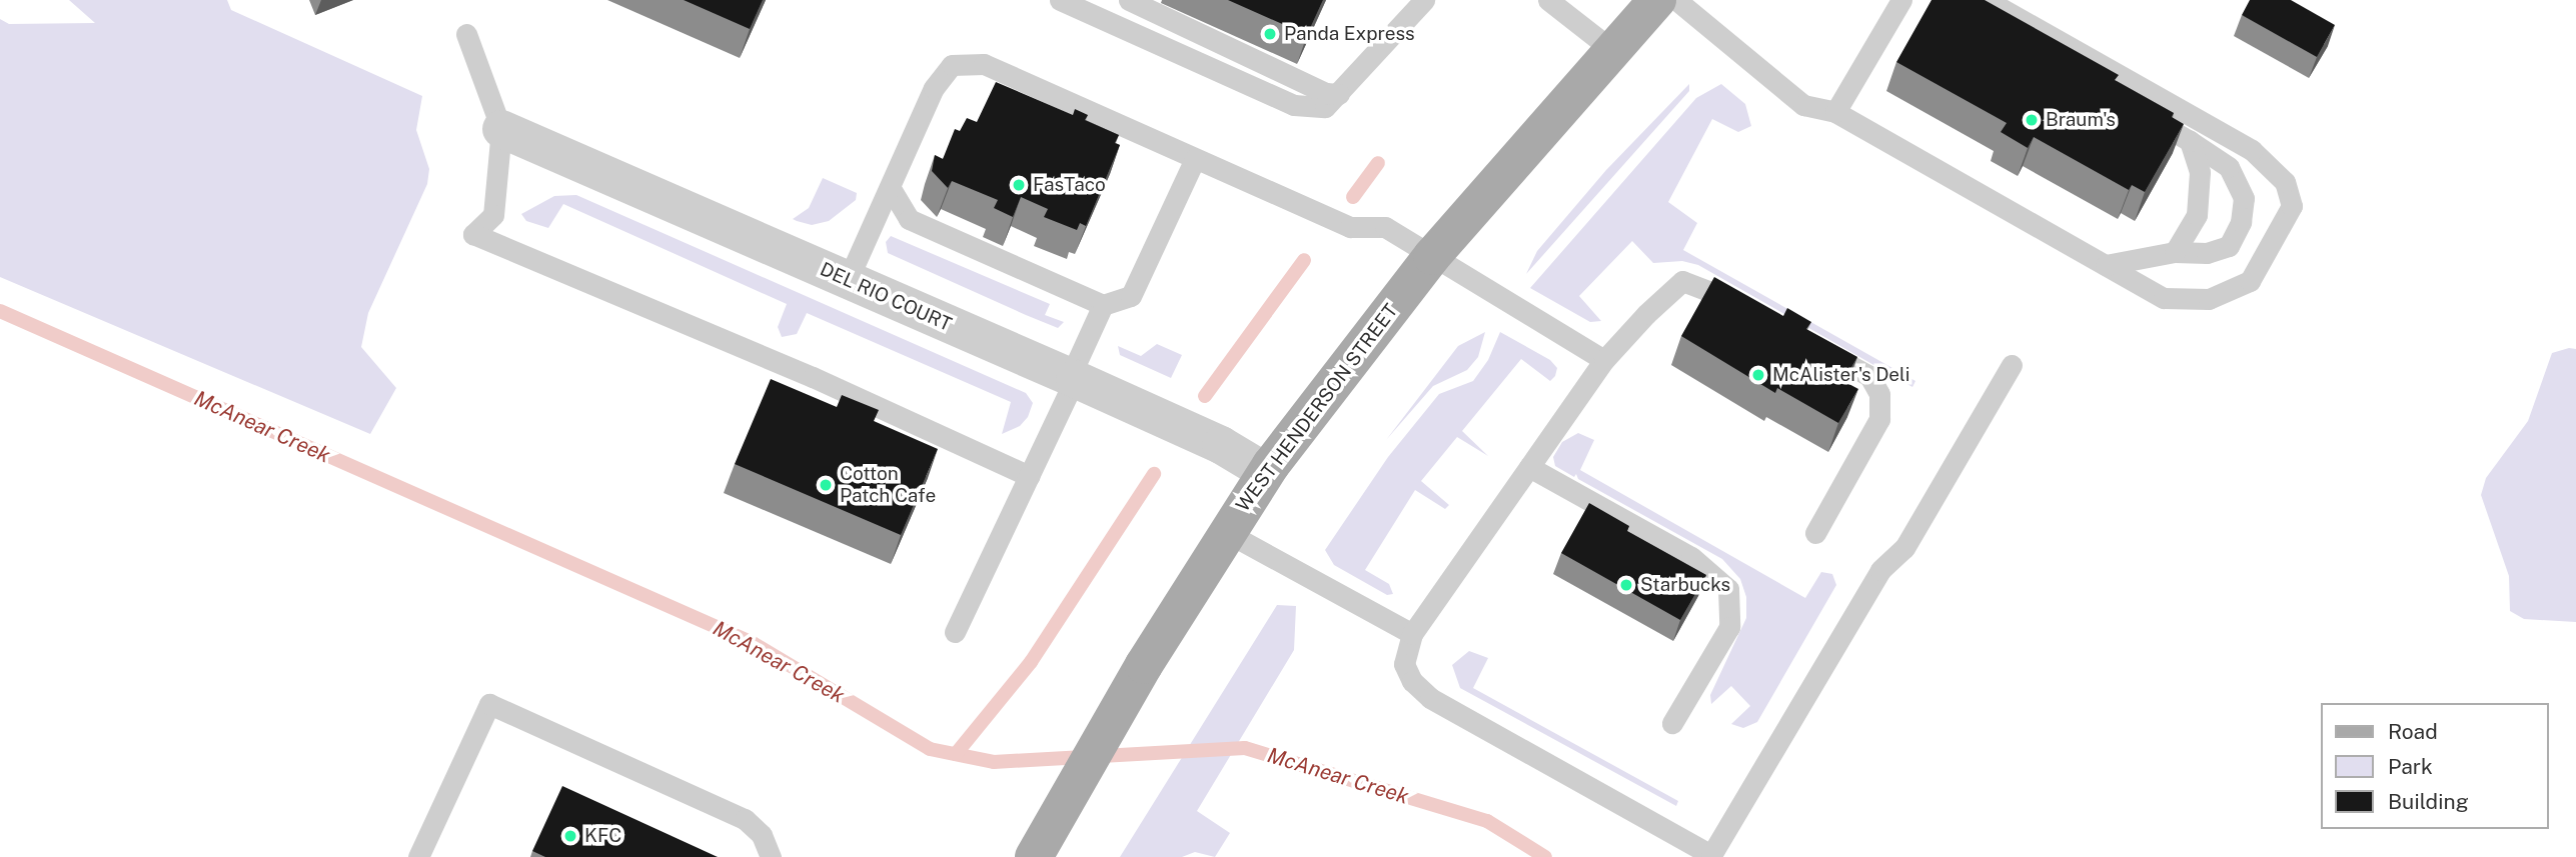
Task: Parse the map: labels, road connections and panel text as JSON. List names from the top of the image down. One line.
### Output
{"streets":{"main road":["WEST HENDERSON STREET"],"street":["DEL RIO COURT"]},"crossings":[["DEL RIO COURT","WEST HENDERSON STREET"]],"water":["McAnear Creek"],"places":["Panda Express","Braum's","FasTaco","McAlister's Deli","Cotton Patch Cafe","Starbucks","KFC"],"legend":["Road","Park","Building"]}
